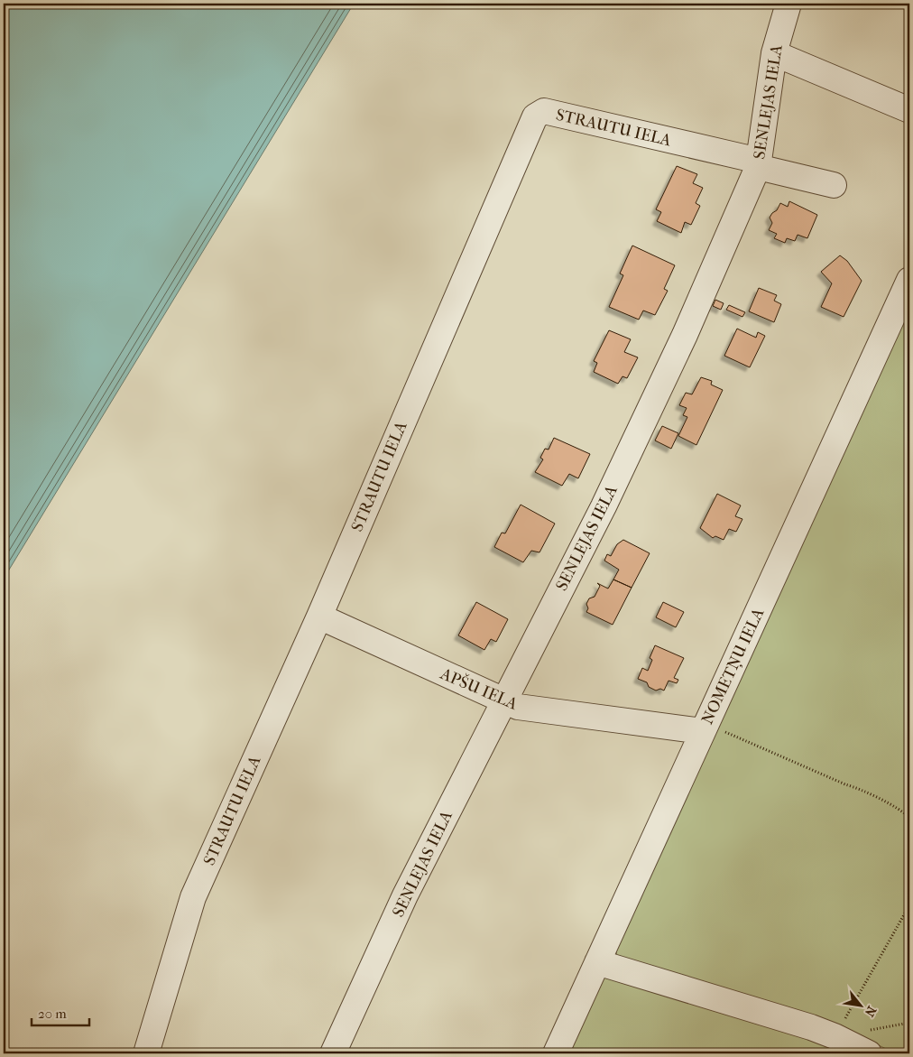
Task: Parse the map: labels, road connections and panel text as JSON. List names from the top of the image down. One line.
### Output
{"streets":{"street":["SENLEJAS IELA","STRAUTU IELA","NOMETŅU IELA","APŠU IELA"]},"crossings":[["SENLEJAS IELA","STRAUTU IELA"],["SENLEJAS IELA","APŠU IELA"],["STRAUTU IELA","APŠU IELA"],["NOMETŅU IELA","APŠU IELA"]],"scale_bar":"20 m","north":"bottom right"}
